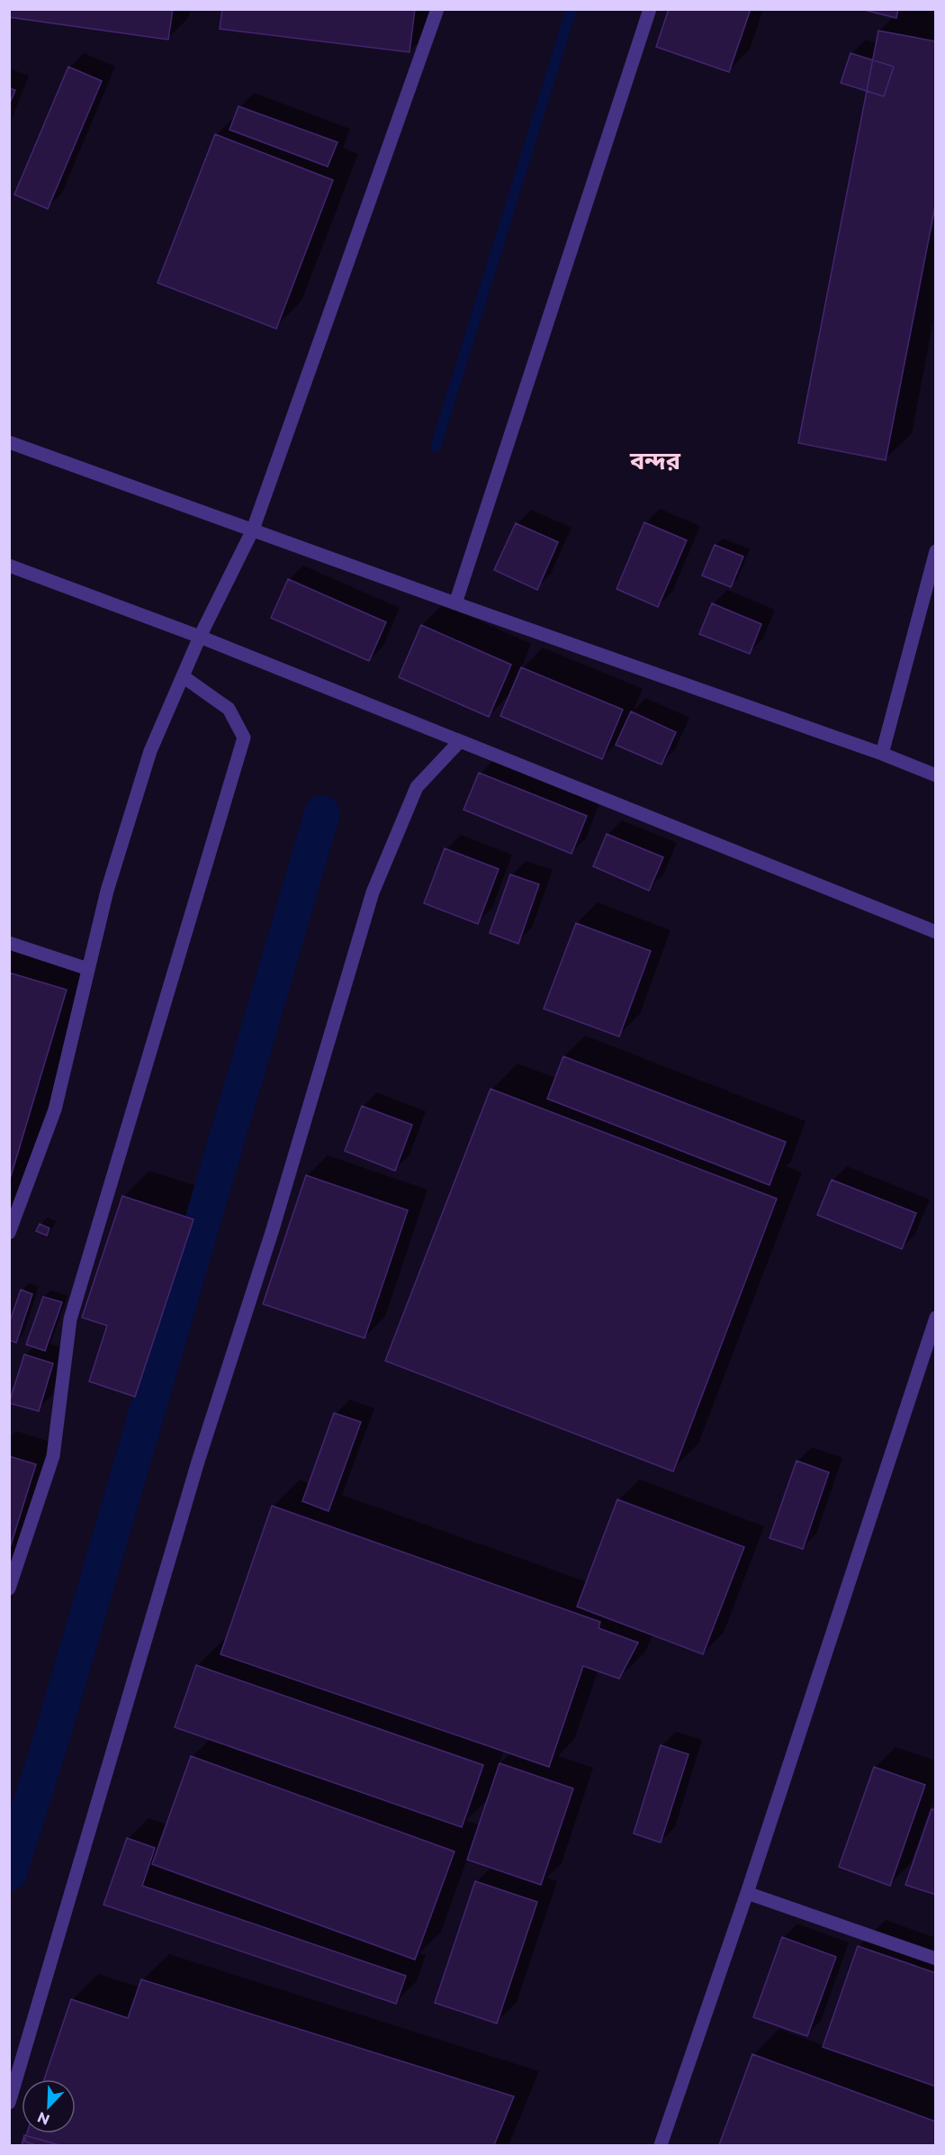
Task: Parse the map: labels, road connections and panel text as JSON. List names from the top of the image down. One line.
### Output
{"districts":["বন্দর"],"north":"bottom left"}
